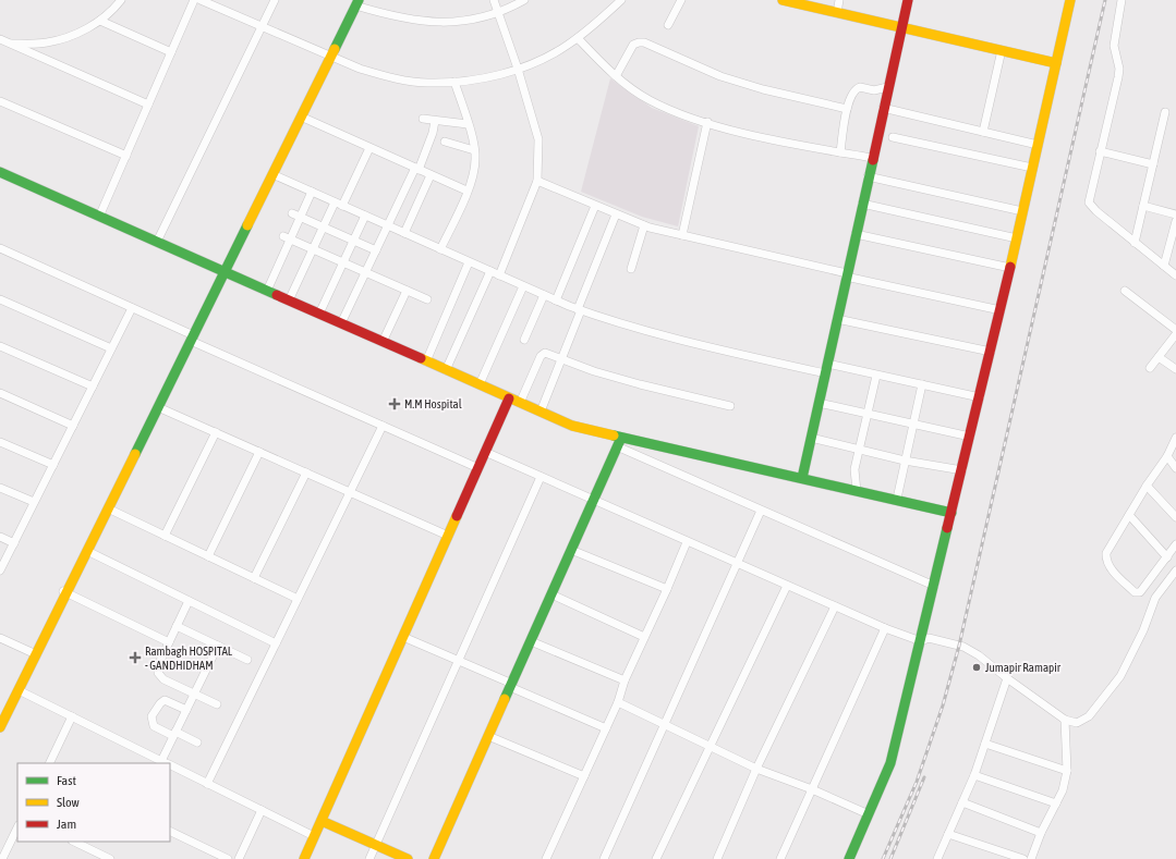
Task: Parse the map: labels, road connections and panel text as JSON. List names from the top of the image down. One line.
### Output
{"places":{"health":["M.M Hospital","Rambagh HOSPITAL - GANDHIDHAM"],"other":["Jumapir Ramapir"]},"legend":["Fast","Slow","Jam"]}
